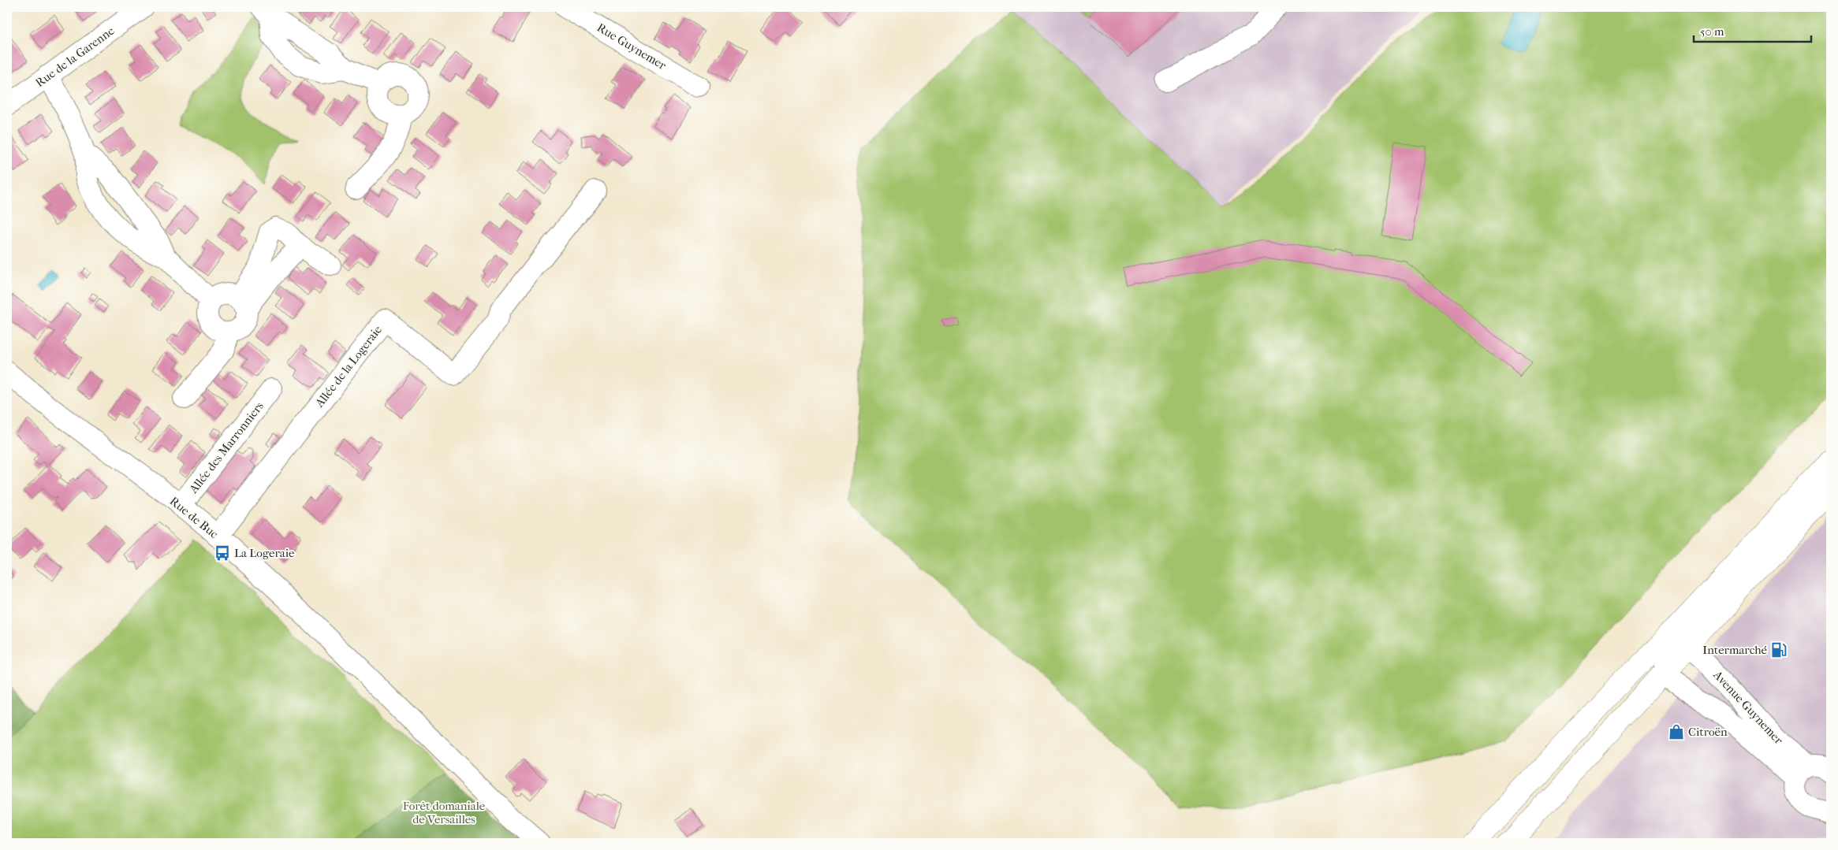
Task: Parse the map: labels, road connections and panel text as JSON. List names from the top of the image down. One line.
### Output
{"streets":{"street":["Rue Guynemer","Rue de la Garenne","Allée de la Logeraie","Allée des Marronniers","Rue de Buc","Avenue Guynemer"]},"crossings":[["Allée de la Logeraie","Rue de Buc"],["Allée des Marronniers","Rue de Buc"]],"parks":["Forêt domaniale de Versailles"],"places":{"bus stop":["La Logeraie"],"fuel station":["Intermarché"],"shop":["Citroën"]},"scale_bar":"50 m"}
